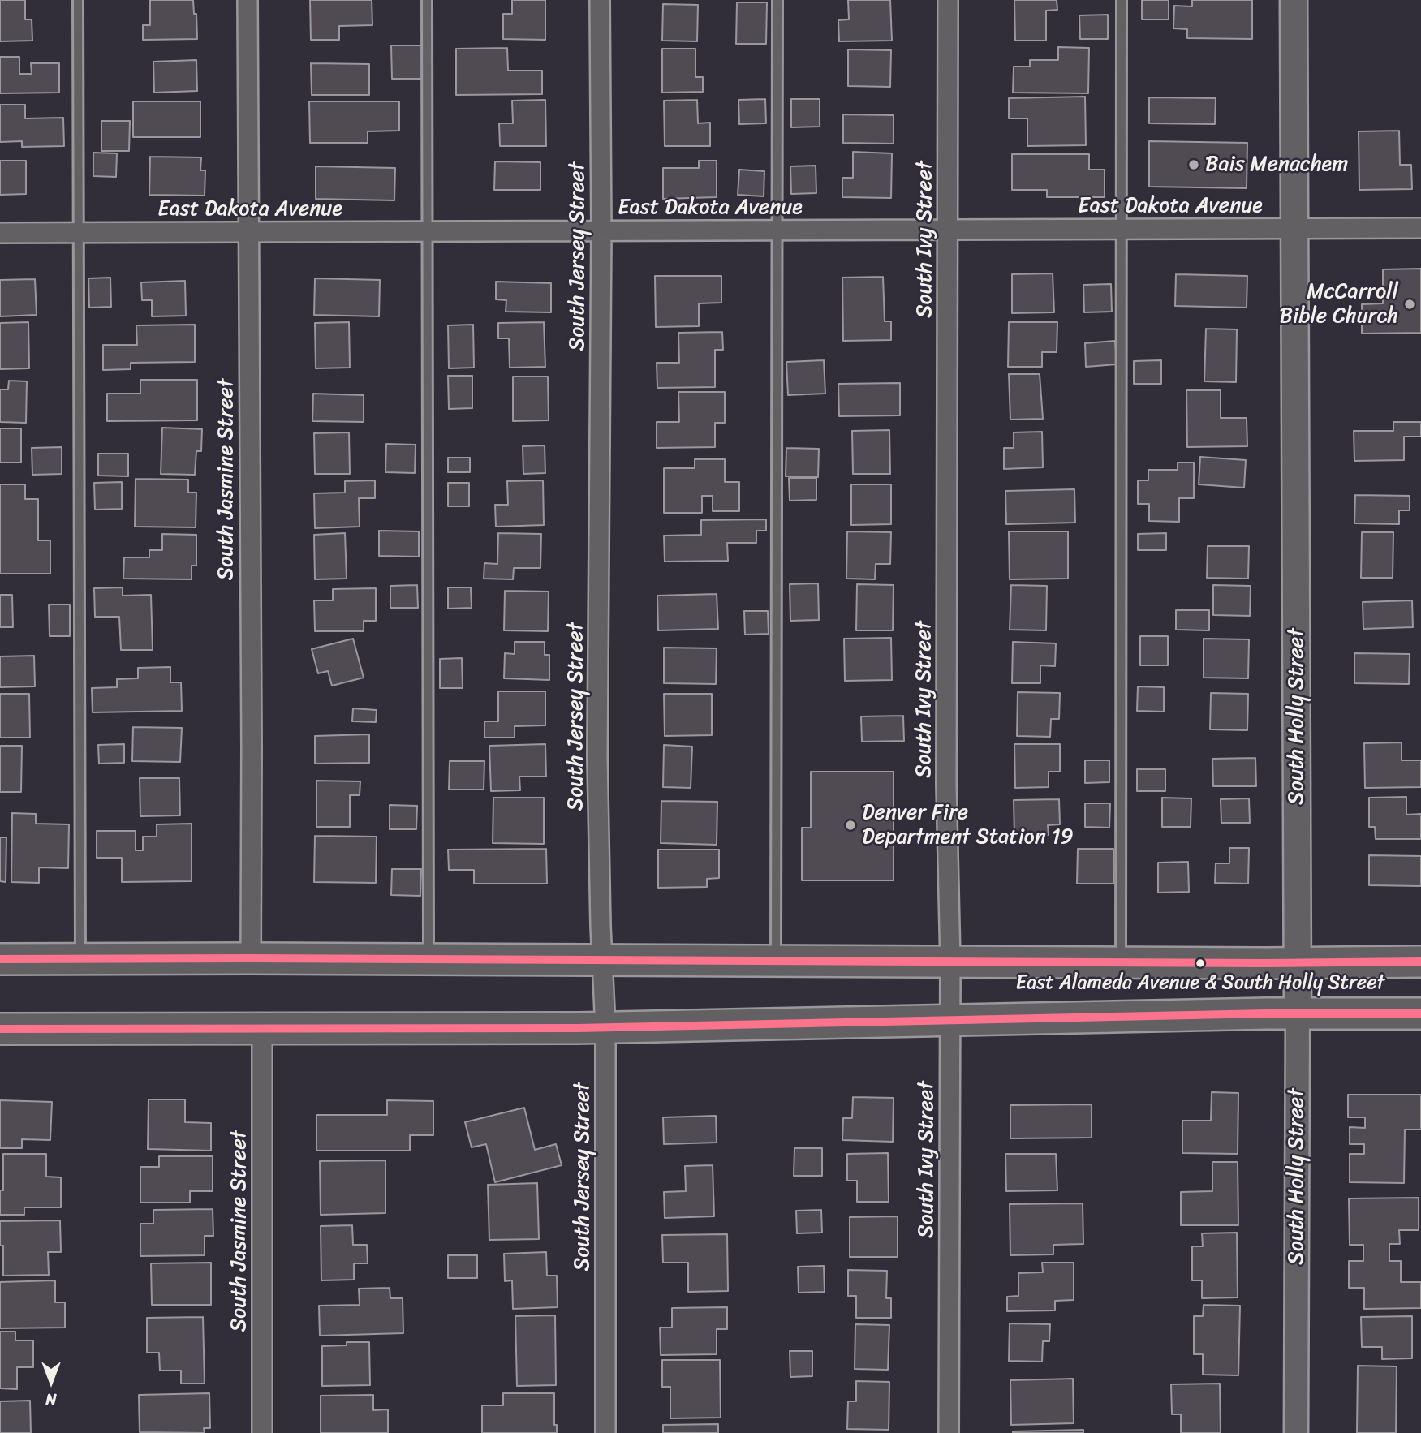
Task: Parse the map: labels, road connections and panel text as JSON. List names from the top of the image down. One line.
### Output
{"streets":{"main road":["South Holly Street"],"street":["East Dakota Avenue","South Ivy Street","South Jersey Street","South Jasmine Street"]},"crossings":[["East Dakota Avenue","South Ivy Street"],["East Dakota Avenue","South Jersey Street"],["East Dakota Avenue","South Jasmine Street"],["East Dakota Avenue","South Holly Street"]],"places":["Bais Menachem","McCarroll Bible Church","Denver Fire Department Station 19","East Alameda Avenue & South Holly Street"],"north":"bottom"}
